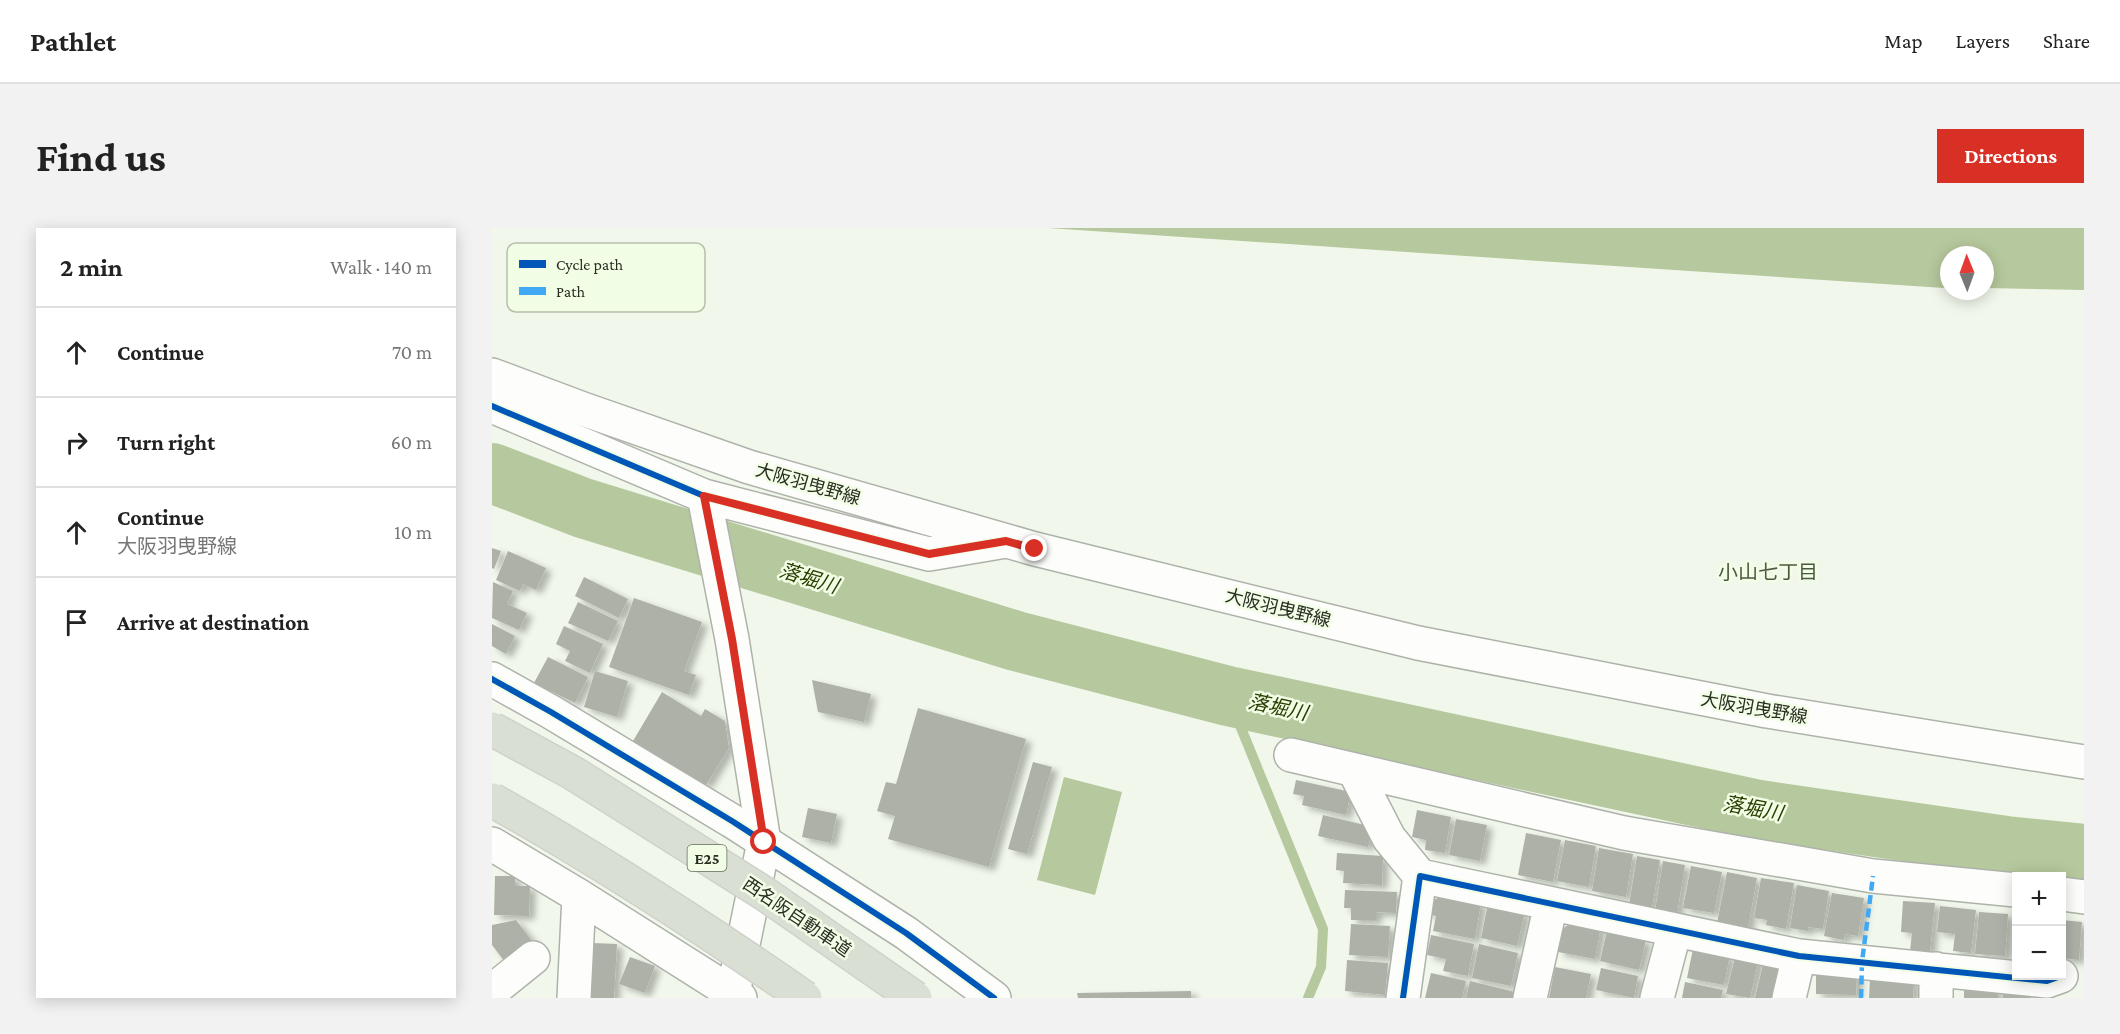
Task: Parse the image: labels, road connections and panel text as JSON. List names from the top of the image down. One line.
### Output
{"streets":{"highway":["E25","西名阪自動車道"],"street":["大阪羽曳野線"]},"districts":["小山七丁目"],"water":["落堀川"],"legend":["Cycle path","Path"],"north":"top","page":{"header":"Pathlet","nav":["Map","Layers","Share"],"buttons":"Directions","title":"Find us","heading":["2 min","Walk · 140 m"],"list":[["Continue","70 m"],["Turn right","60 m"],["Continue","大阪羽曳野線","10 m"],"Arrive at destination"],"map_buttons":["+","−"]}}
